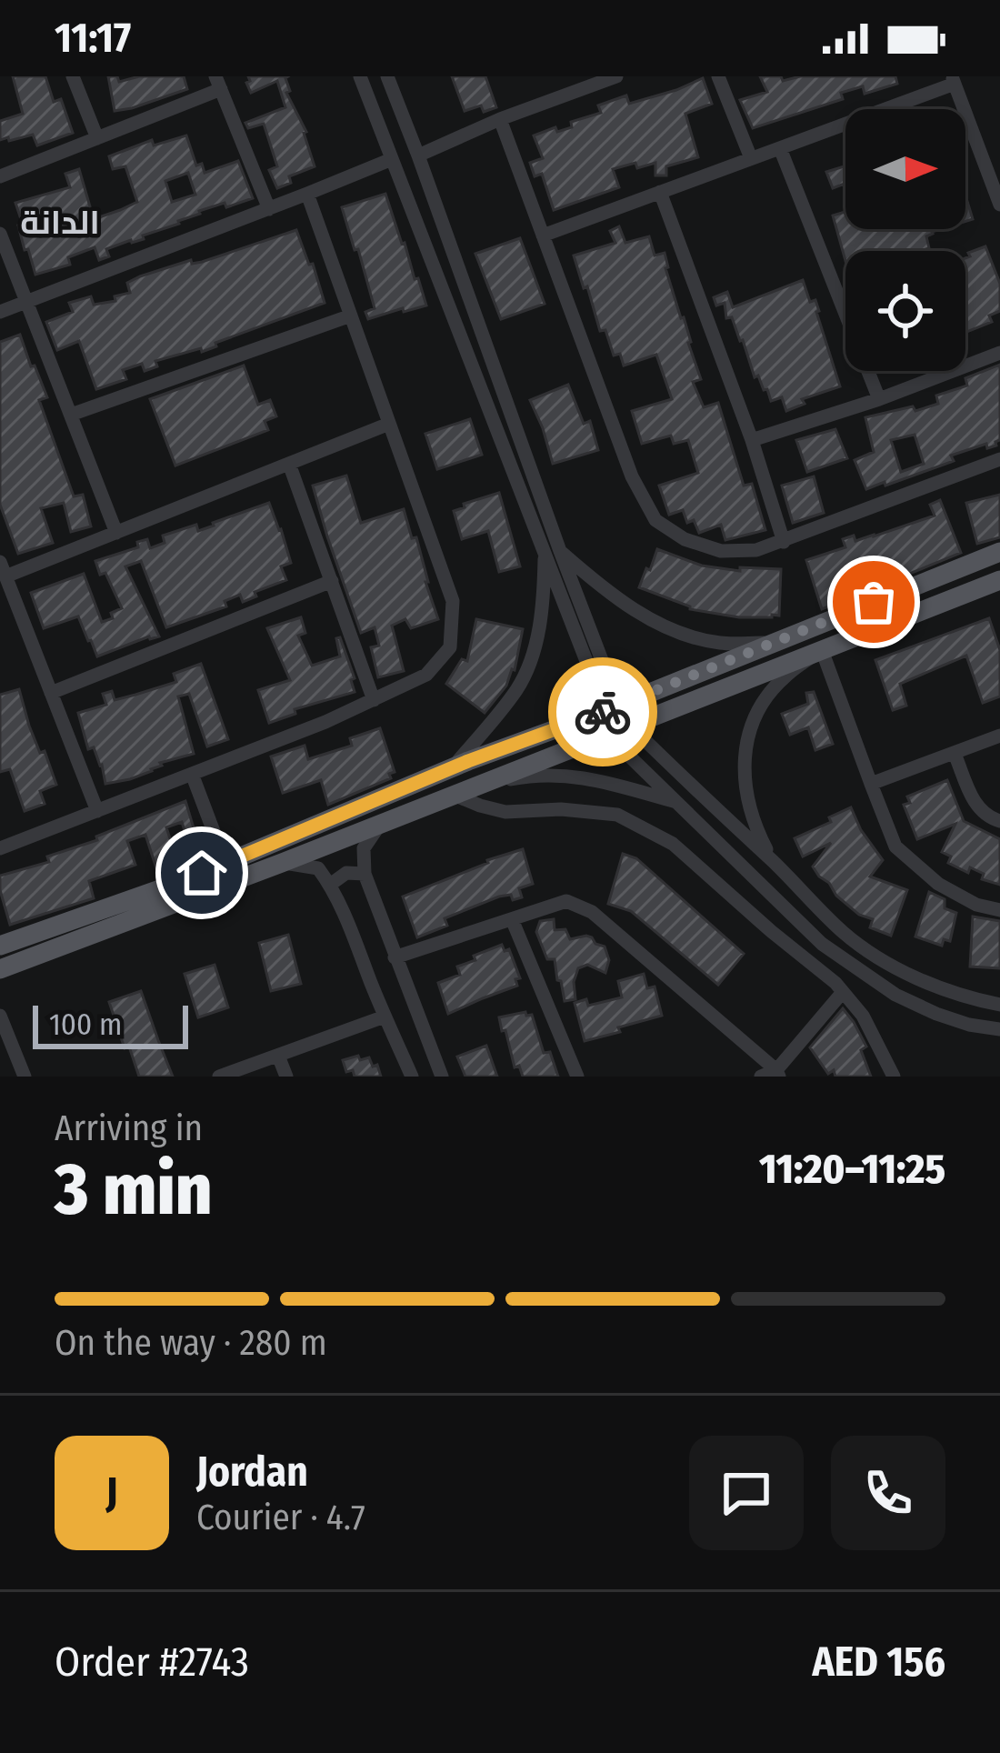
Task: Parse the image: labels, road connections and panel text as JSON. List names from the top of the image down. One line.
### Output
{"districts":["الدانة"],"scale_bar":"100 m","north":"right","page":{"status":"11:17","scale":"100 m","heading":["3 min","Arriving in","11:20–11:25"],"panel":["Jordan","Courier · 4.7","Order #2743","AED 156"],"bar":"On the way · 280 m","round":"J"}}
